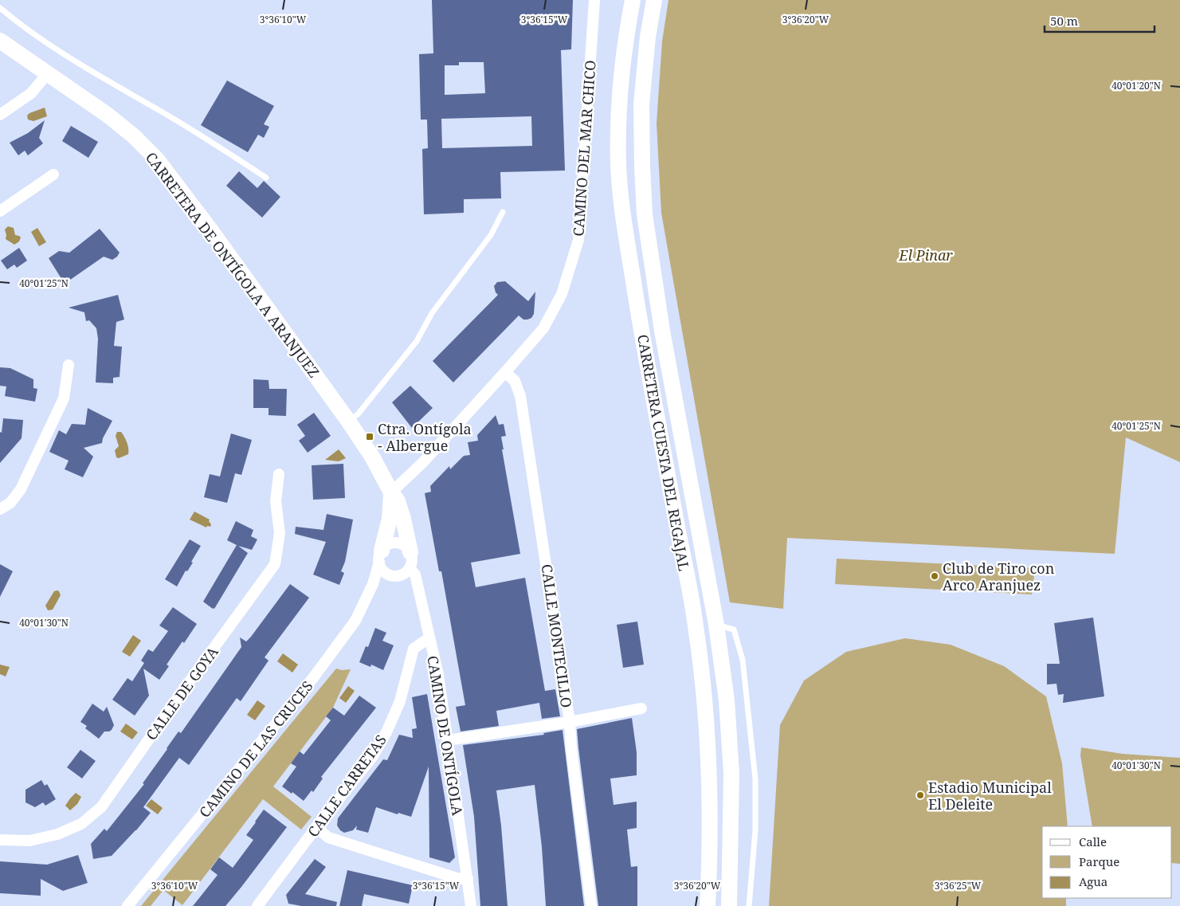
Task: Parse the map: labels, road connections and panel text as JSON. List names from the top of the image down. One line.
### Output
{"streets":{"main road":["CARRETERA DE ONTÍGOLA A ARANJUEZ","CARRETERA CUESTA DEL REGAJAL"],"street":["CAMINO DEL MAR CHICO","CALLE MONTECILLO","CALLE DE GOYA","CAMINO DE ONTÍGOLA","CAMINO DE LAS CRUCES","CALLE CARRETAS"]},"crossings":[["CAMINO DEL MAR CHICO","CARRETERA DE ONTÍGOLA A ARANJUEZ"],["CAMINO DEL MAR CHICO","CALLE MONTECILLO"],["CARRETERA DE ONTÍGOLA A ARANJUEZ","CAMINO DE ONTÍGOLA"],["CARRETERA DE ONTÍGOLA A ARANJUEZ","CAMINO DE LAS CRUCES"],["CAMINO DE ONTÍGOLA","CAMINO DE LAS CRUCES"],["CAMINO DE ONTÍGOLA","CALLE CARRETAS"]],"parks":["El Pinar"],"places":{"transit":["Ctra. Ontígola - Albergue"],"other":["Club de Tiro con Arco Aranjuez","Estadio Municipal El Deleite"]},"legend":["Calle","Parque","Agua"],"scale_bar":"50 m","coordinates":["3°36'10\"W","3°36'15\"W","3°36'20\"W","40°01'20\"N","40°01'25\"N","40°01'30\"N","3°36'25\"W"]}
